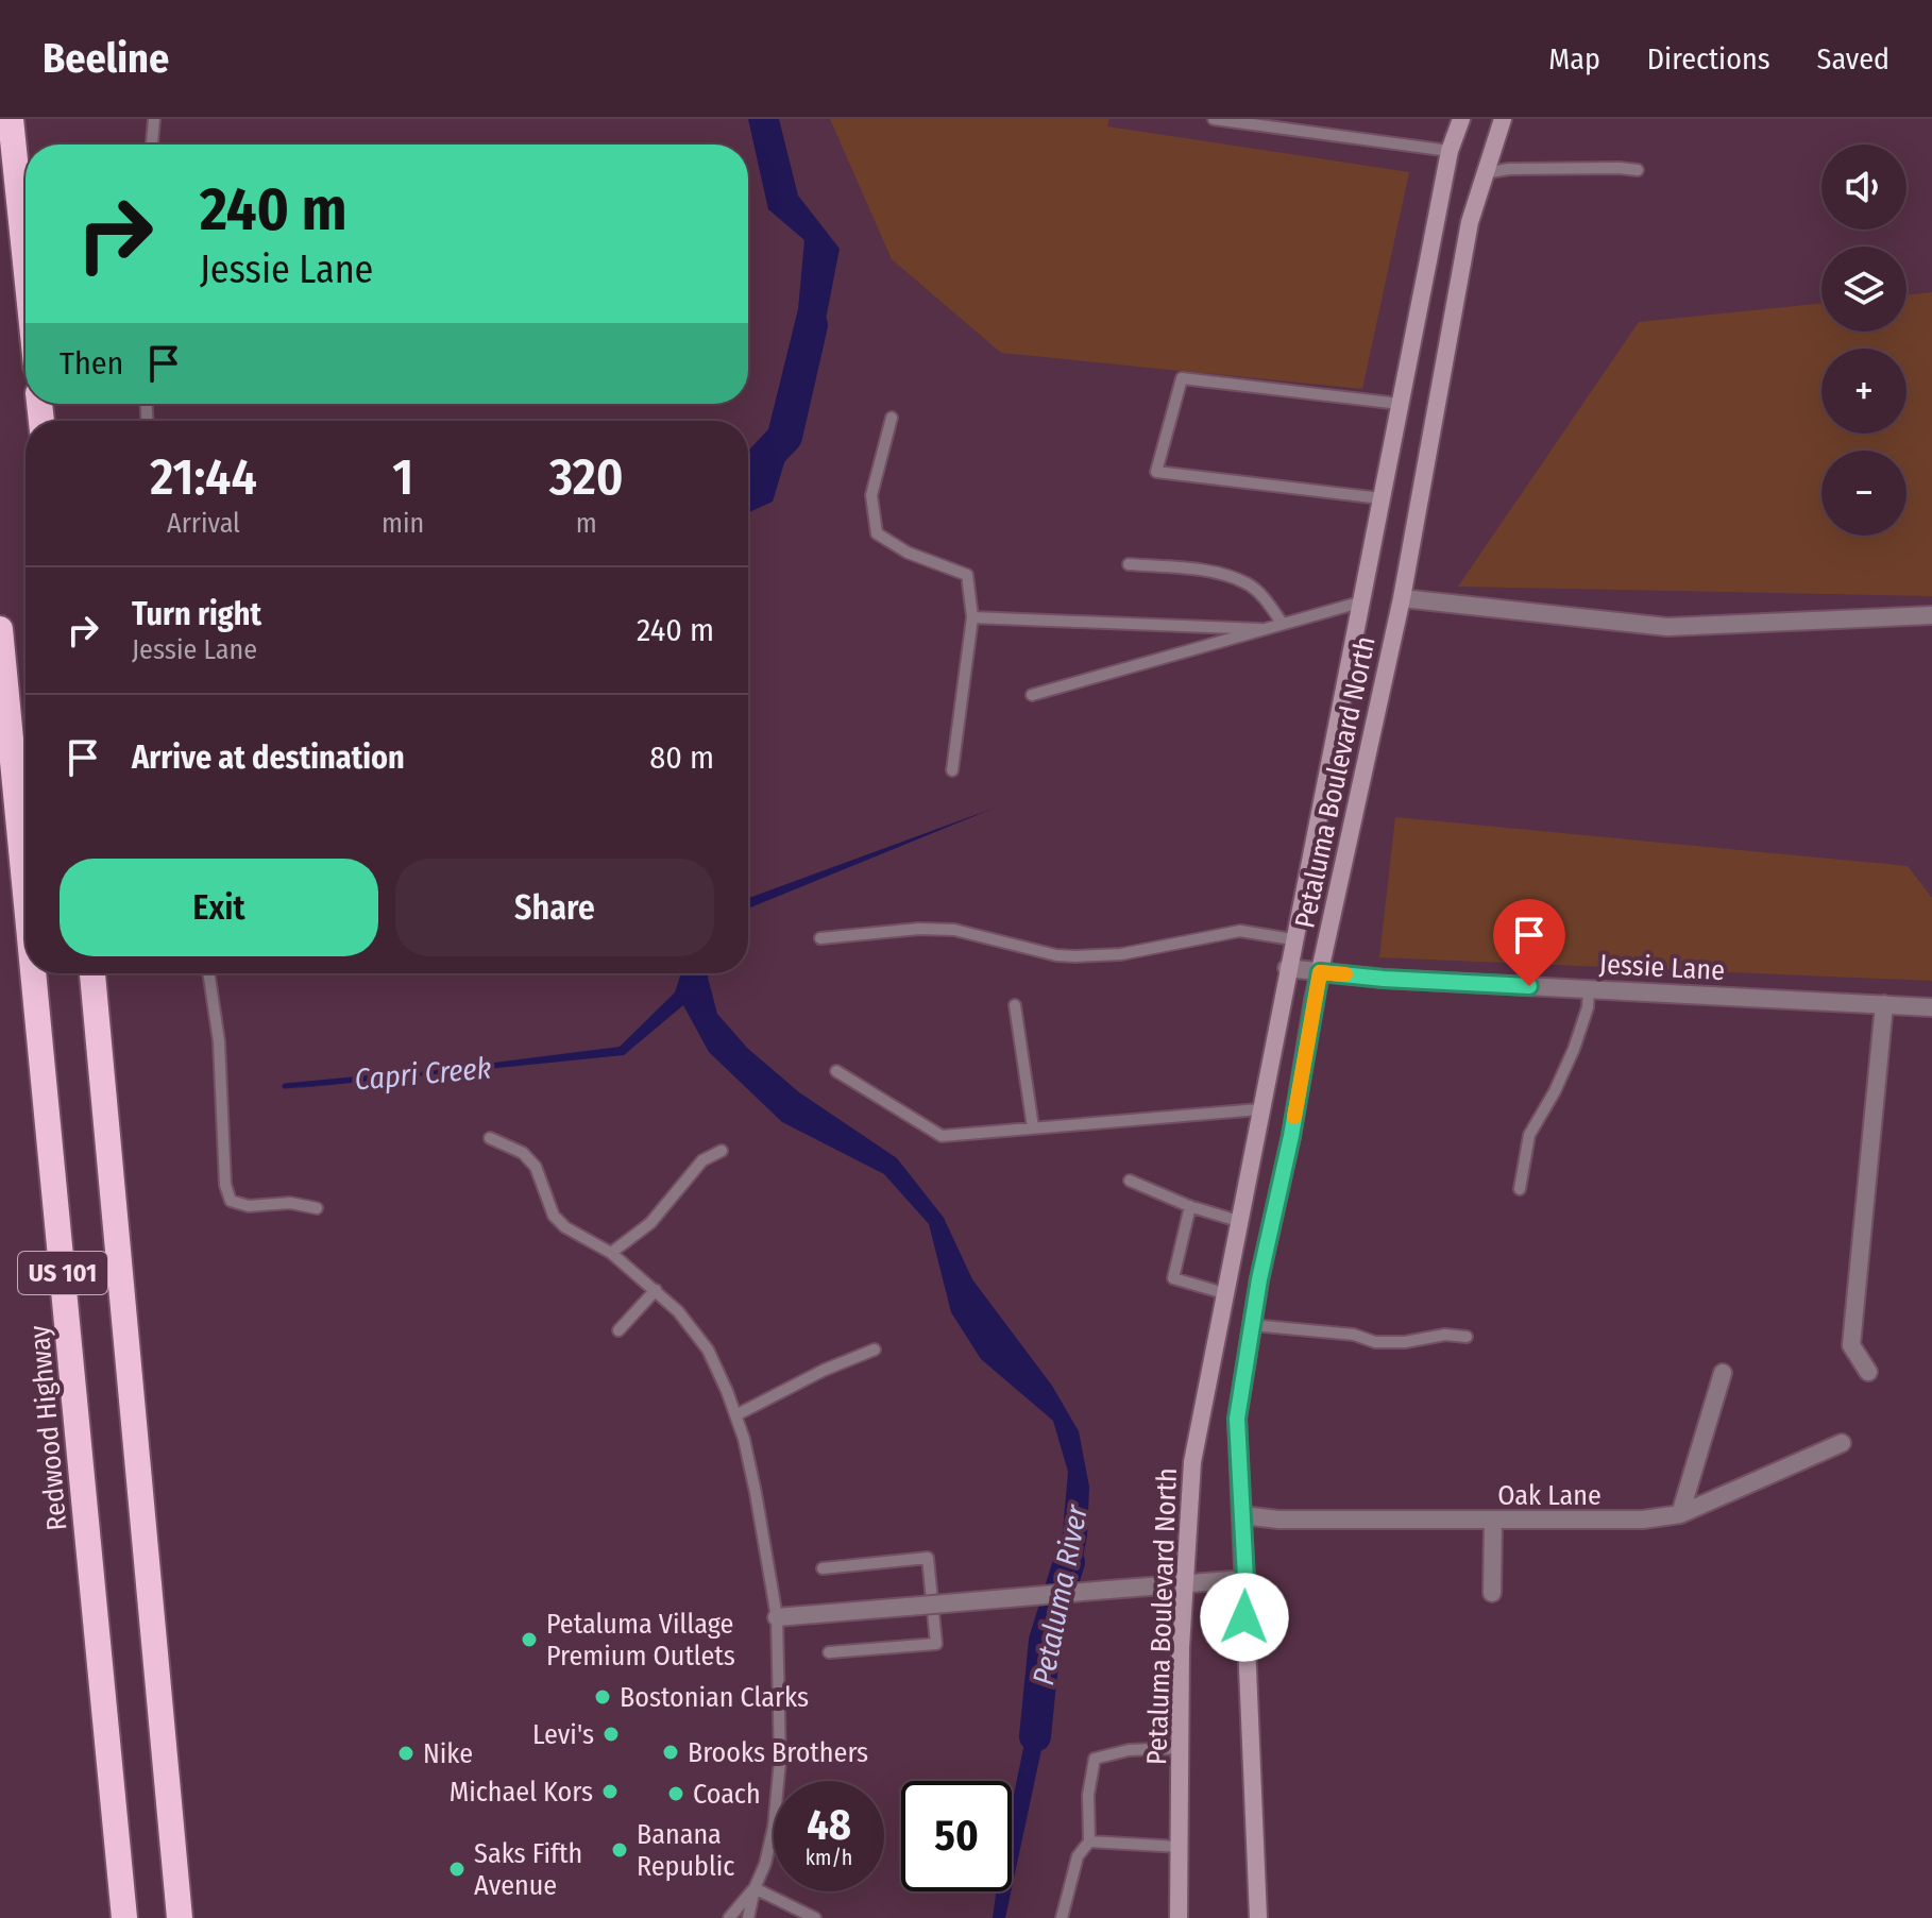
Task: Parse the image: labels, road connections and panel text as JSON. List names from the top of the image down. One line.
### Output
{"streets":{"highway":["US 101","Redwood Highway"],"main road":["Petaluma Boulevard North"],"street":["Jessie Lane","Oak Lane"]},"crossings":[["Petaluma Boulevard North","Jessie Lane"],["Petaluma Boulevard North","Oak Lane"]],"water":["Capri Creek","Petaluma River"],"places":["Petaluma Village Premium Outlets","Bostonian Clarks","Levi's","Brooks Brothers","Nike","Michael Kors","Coach","Banana Republic","Saks Fifth Avenue"],"page":{"header":"Beeline","nav":["Map","Directions","Saved"],"map_buttons":["+","−"],"turn":["240 m","Jessie Lane"],"then":"Then","eta":["21:44","Arrival","1","min","320","m"],"list":[{"name":"Turn right","note":"Jessie Lane","value":"240 m"},{"name":"Arrive at destination","value":"80 m"}],"buttons":["Exit","Share"],"speed":"48 km/h","limit":"50"}}
